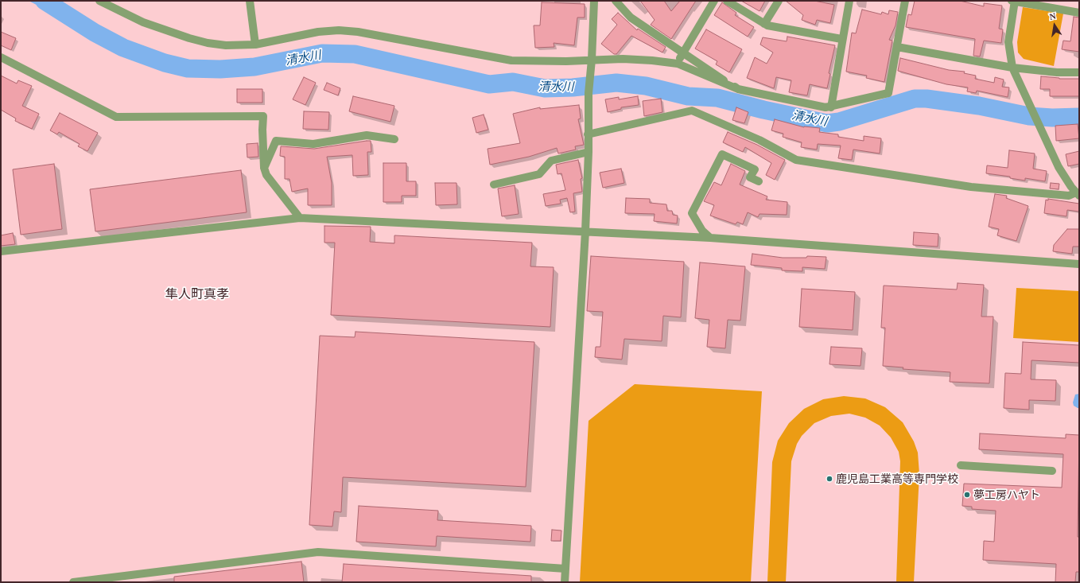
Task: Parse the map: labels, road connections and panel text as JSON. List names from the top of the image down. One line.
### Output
{"districts":["隼人町真孝"],"water":["清水川"],"places":["鹿児島工業高等専門学校","夢工房ハヤト"],"north":"top"}
